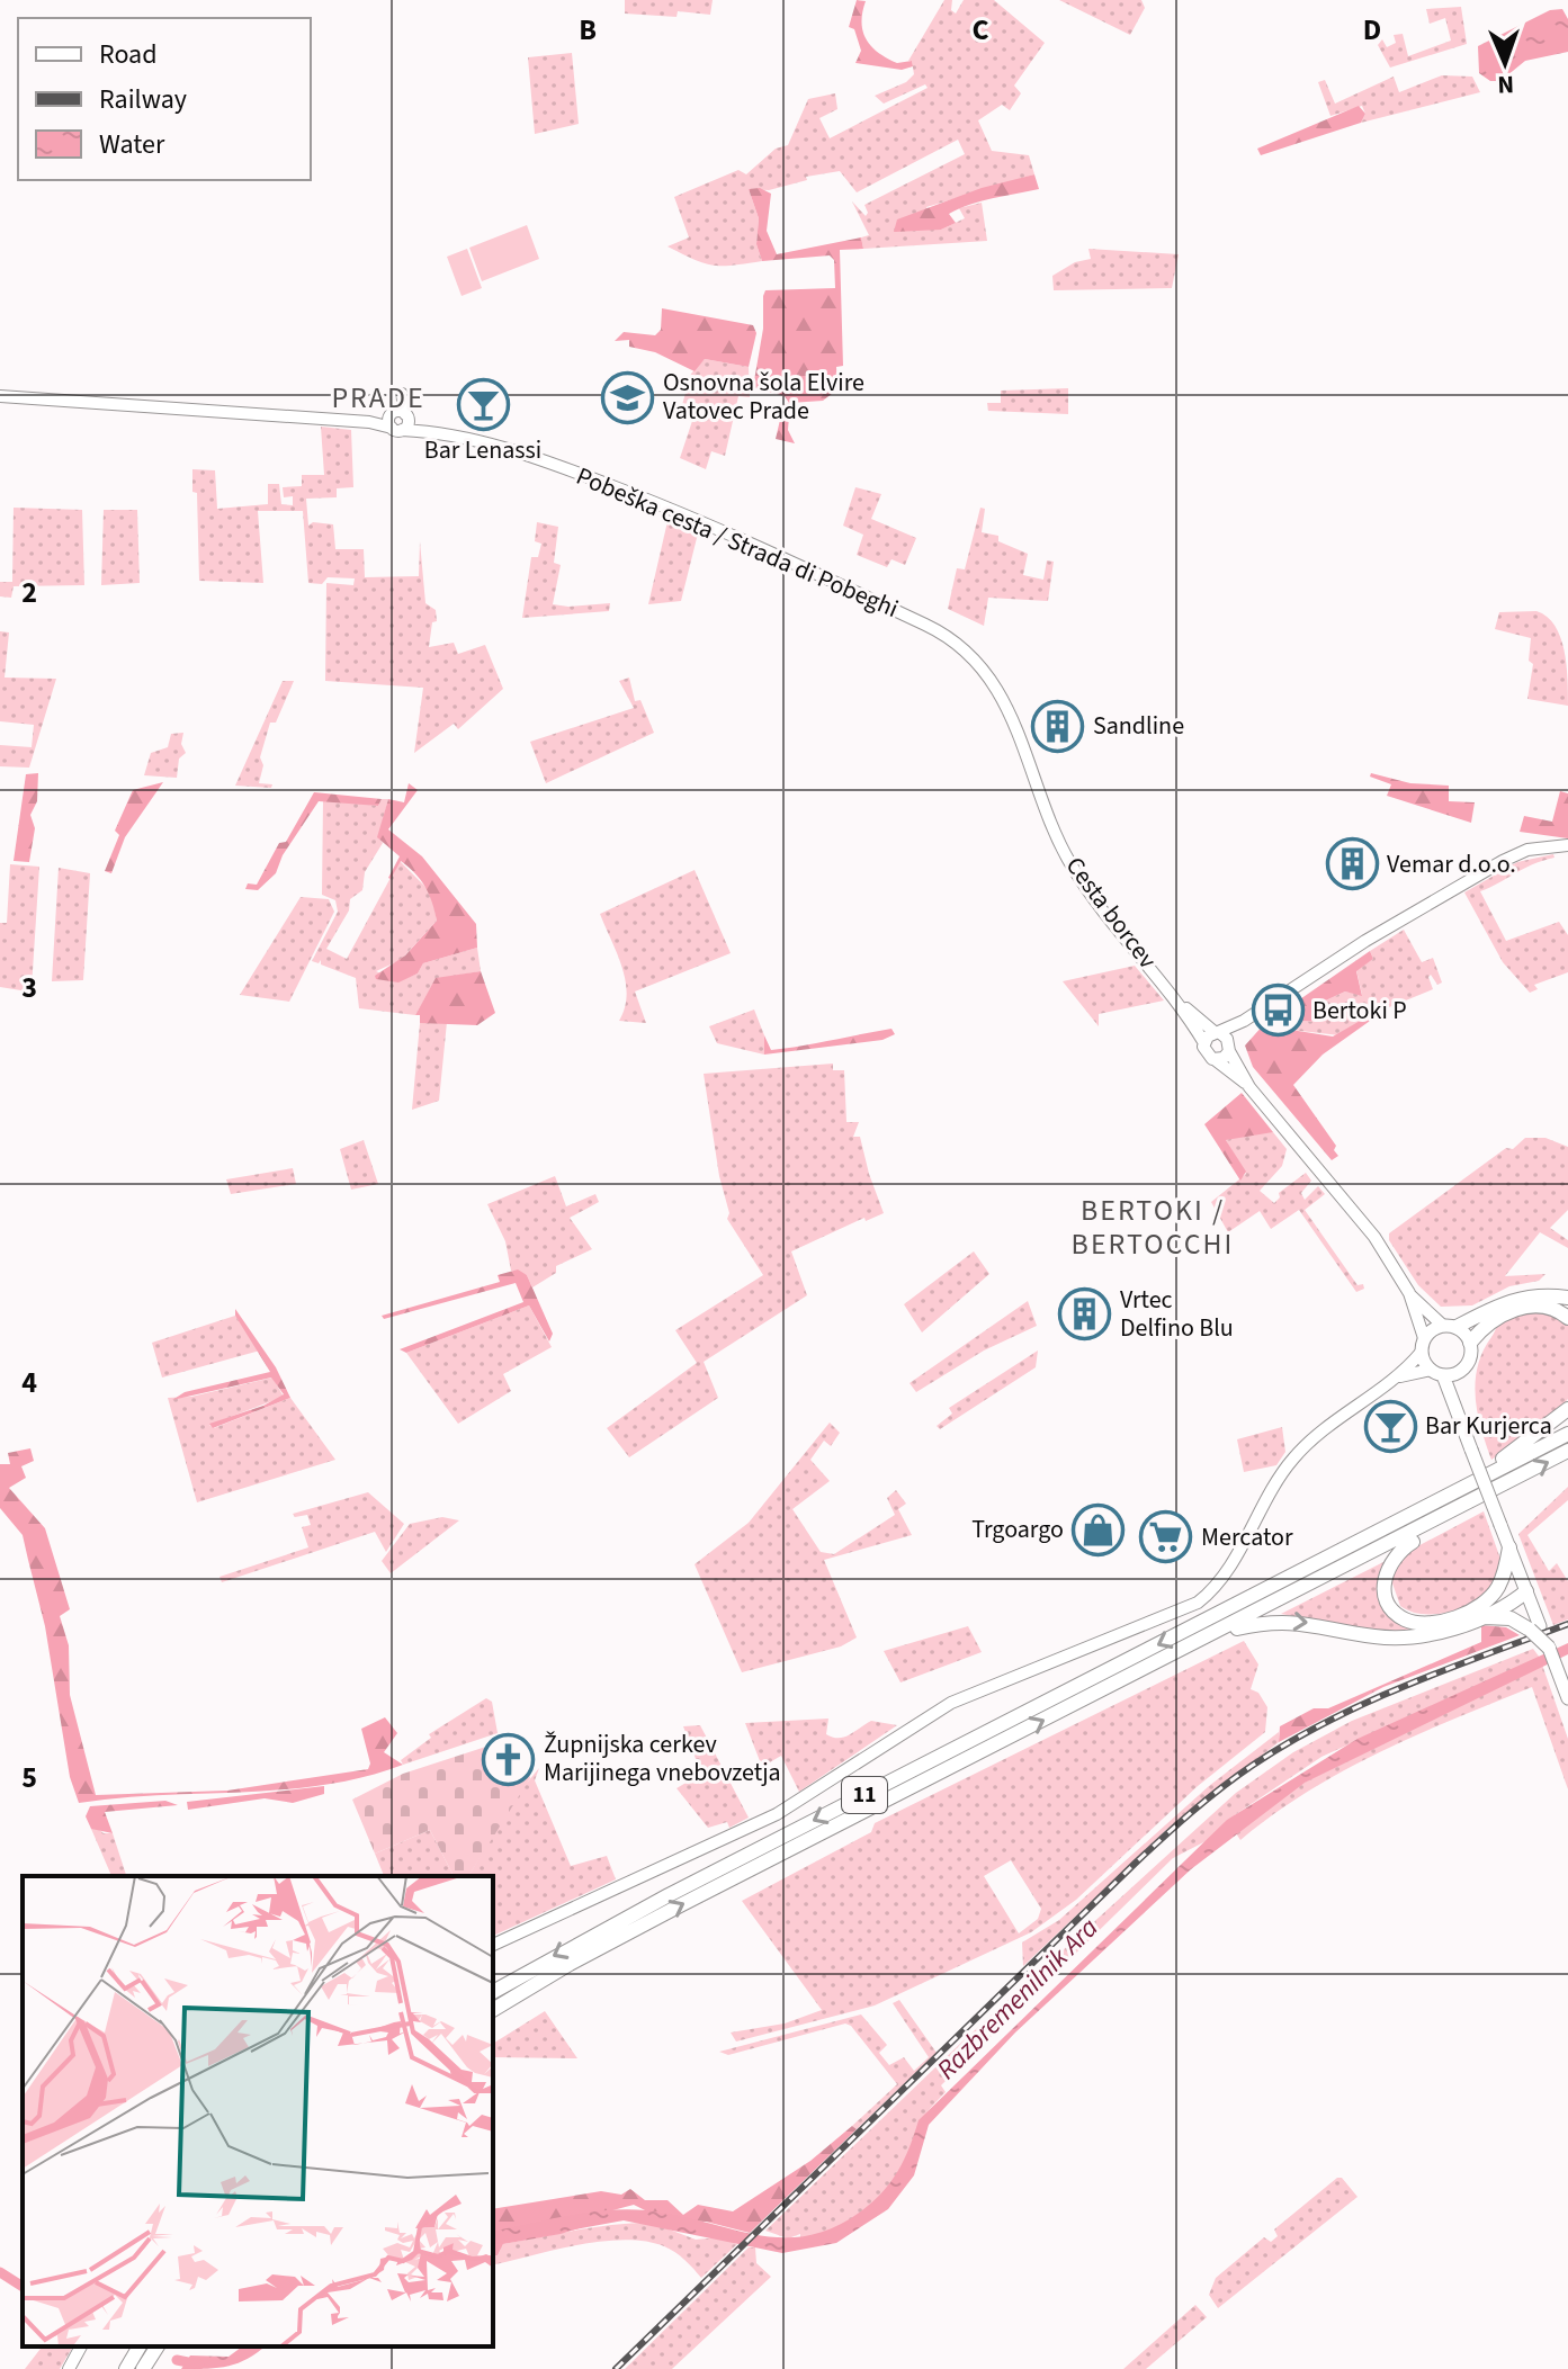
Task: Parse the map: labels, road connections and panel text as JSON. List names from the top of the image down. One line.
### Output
{"streets":{"highway":["11"],"street":["Pobeška cesta / Strada di Pobeghi","Cesta borcev"]},"crossings":[["Pobeška cesta / Strada di Pobeghi","Cesta borcev"]],"districts":["PRADE","BERTOKI / BERTOCCHI"],"water":["Razbremenilnik Ara"],"places":{"school or university":["Osnovna šola Elvire Vatovec Prade"],"bar":["Bar Lenassi","Bar Kurjerca"],"building":["Sandline","Vemar d.o.o.","Vrtec Delfino Blu"],"bus stop":["Bertoki P"],"shop":["Trgoargo"],"supermarket":["Mercator"],"church":["Župnijska cerkev Marijinega vnebovzetja"]},"legend":["Road","Railway","Water"],"north":"bottom","grid":{"columns":["B","C","D"],"rows":["2","3","4","5"]}}
